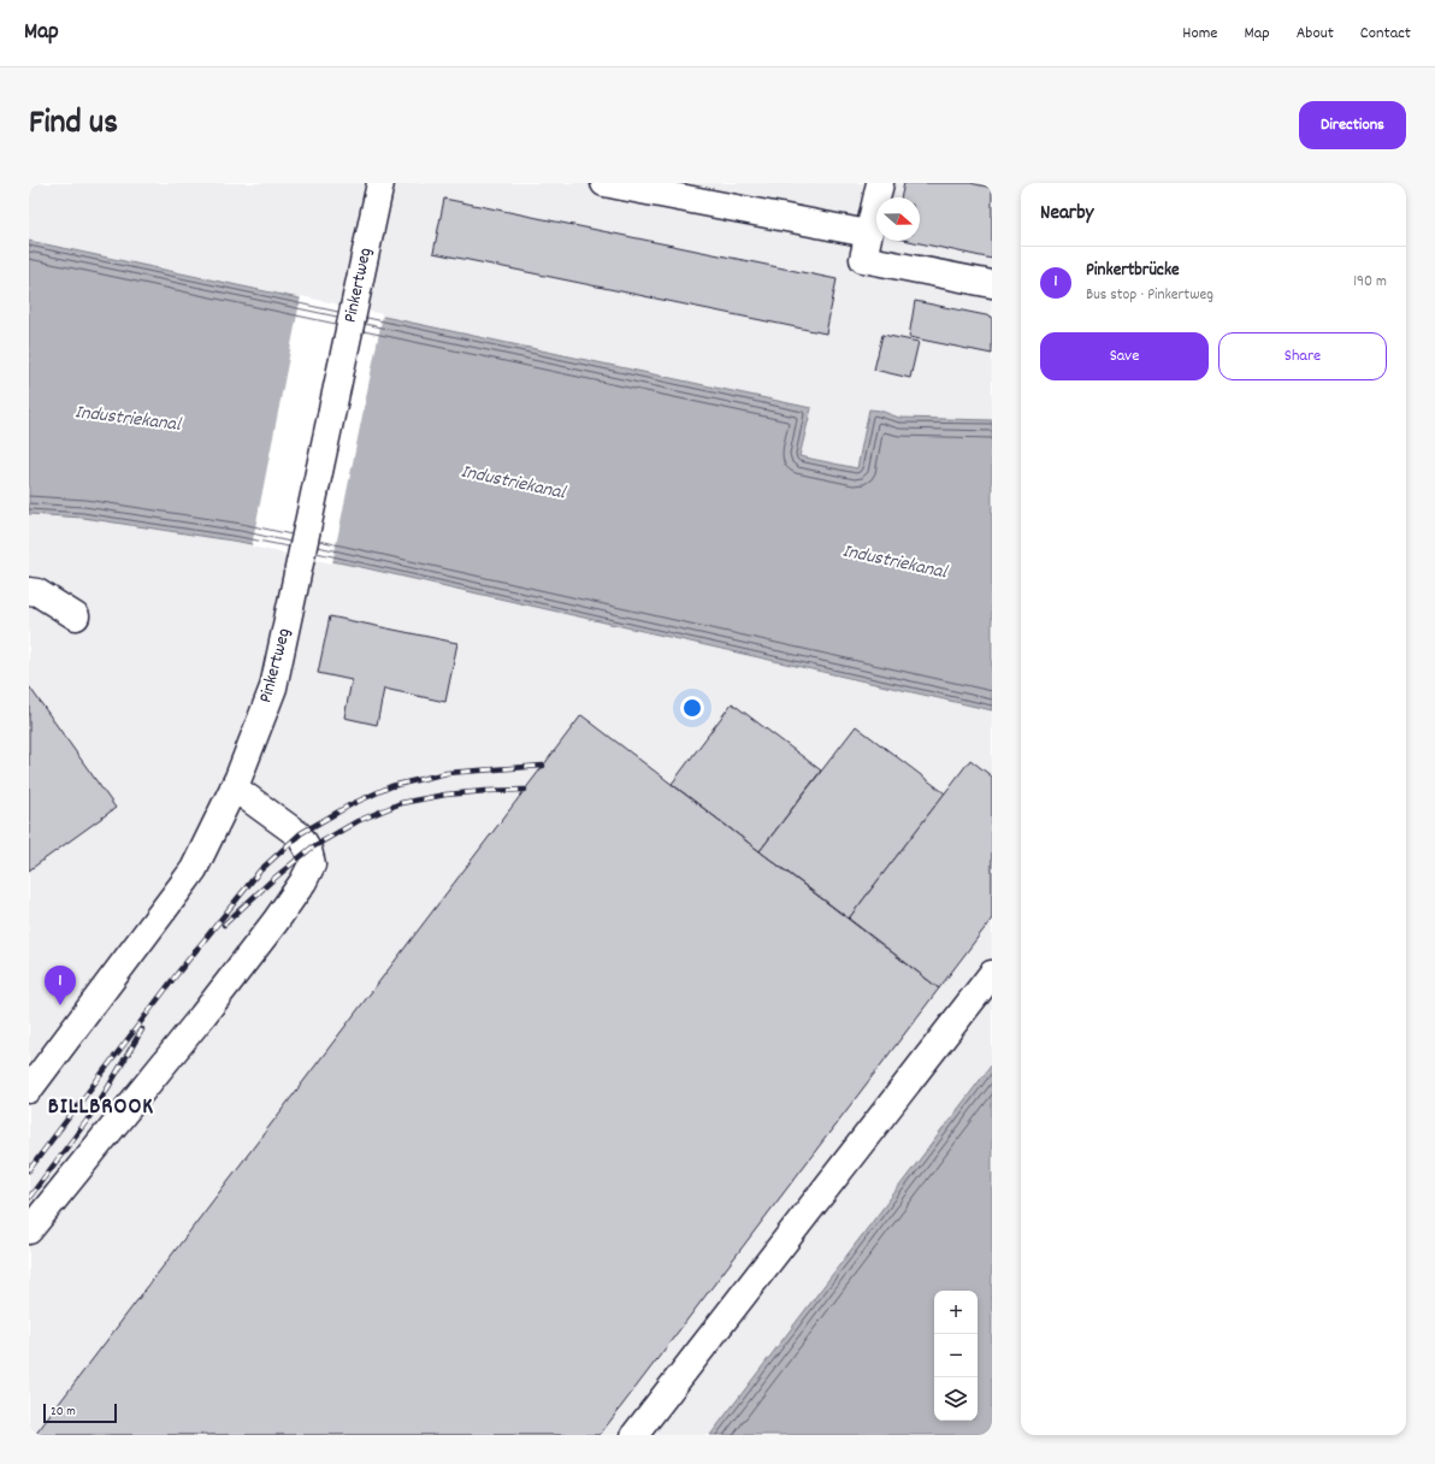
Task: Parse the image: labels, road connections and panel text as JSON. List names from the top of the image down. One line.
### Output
{"streets":{"street":["Pinkertweg"]},"districts":["BILLBROOK"],"water":["Industriekanal"],"scale_bar":"20 m","north":"right","page":{"header":"Map","nav":["Home","Map","About","Contact"],"title":"Find us","buttons":["Directions",["Save","Share"]],"heading":"Nearby","list":[{"mark":"1","name":"Pinkertbrücke","note":"Bus stop · Pinkertweg","value":"190 m"}],"pins":"1","map_buttons":["+","−"],"scale":"20 m"}}
